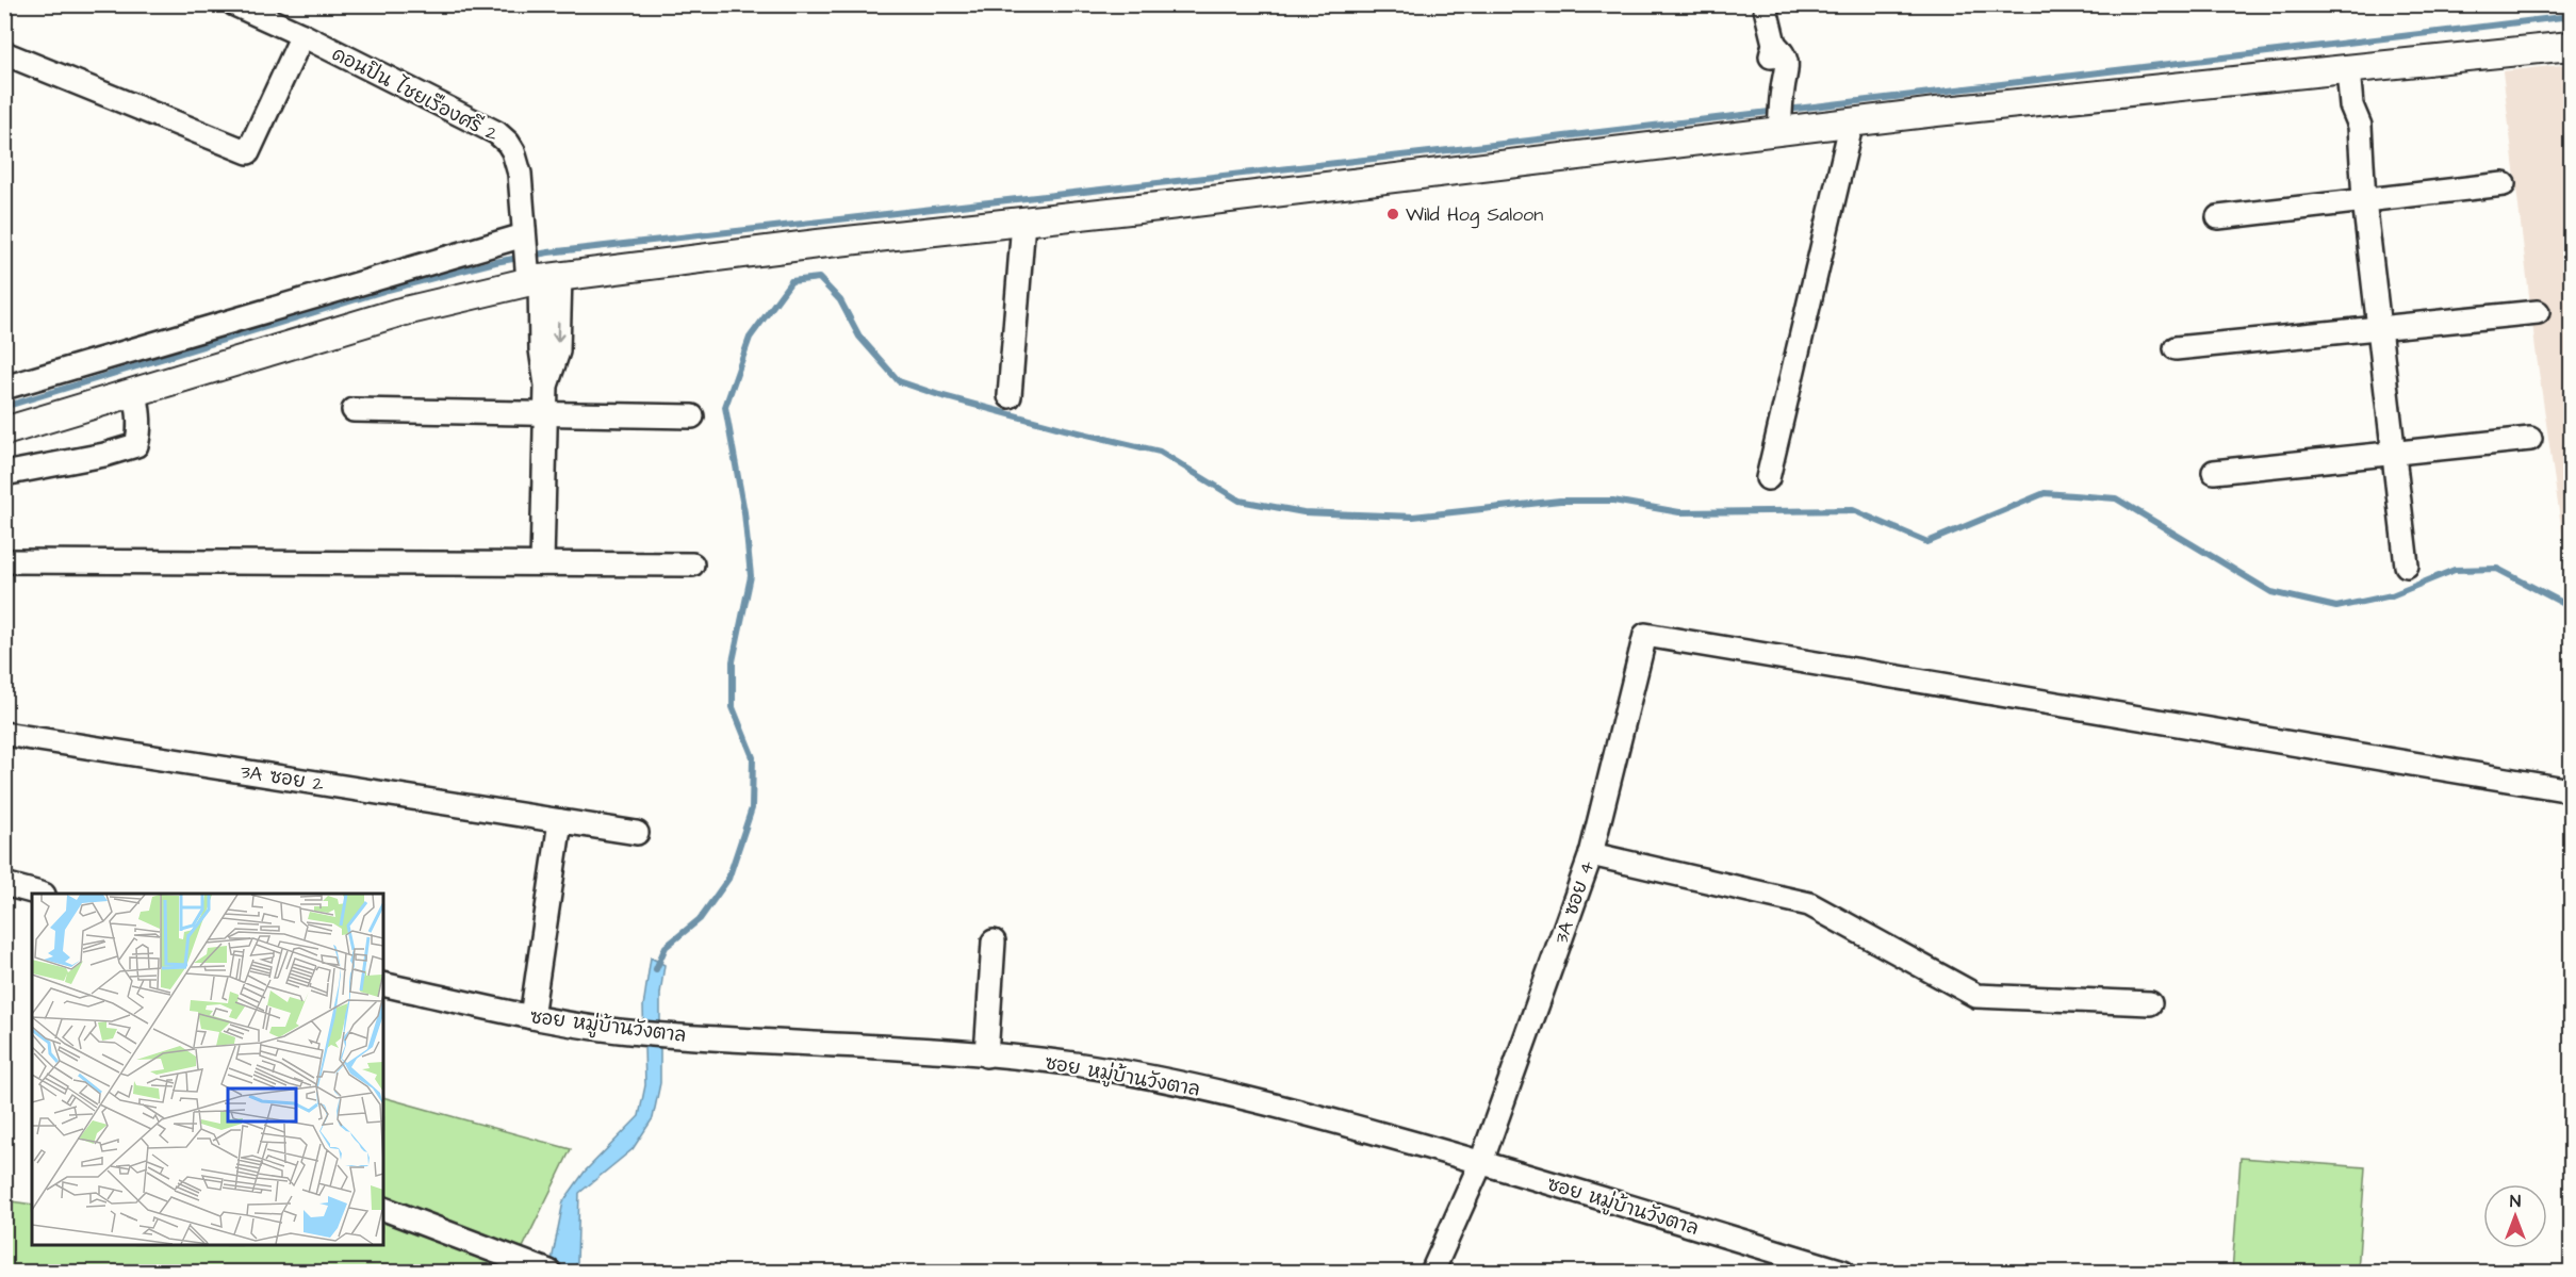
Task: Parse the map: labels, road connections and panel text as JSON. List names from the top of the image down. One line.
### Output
{"streets":{"street":["ดอนปิน ไชยเรืองศรี 2","3A ซอย 2","3A ซอย 4","ซอย หมู่บ้านวังตาล"]},"crossings":[["3A ซอย 4","ซอย หมู่บ้านวังตาล"]],"places":["Wild Hog Saloon"],"north":"top"}
